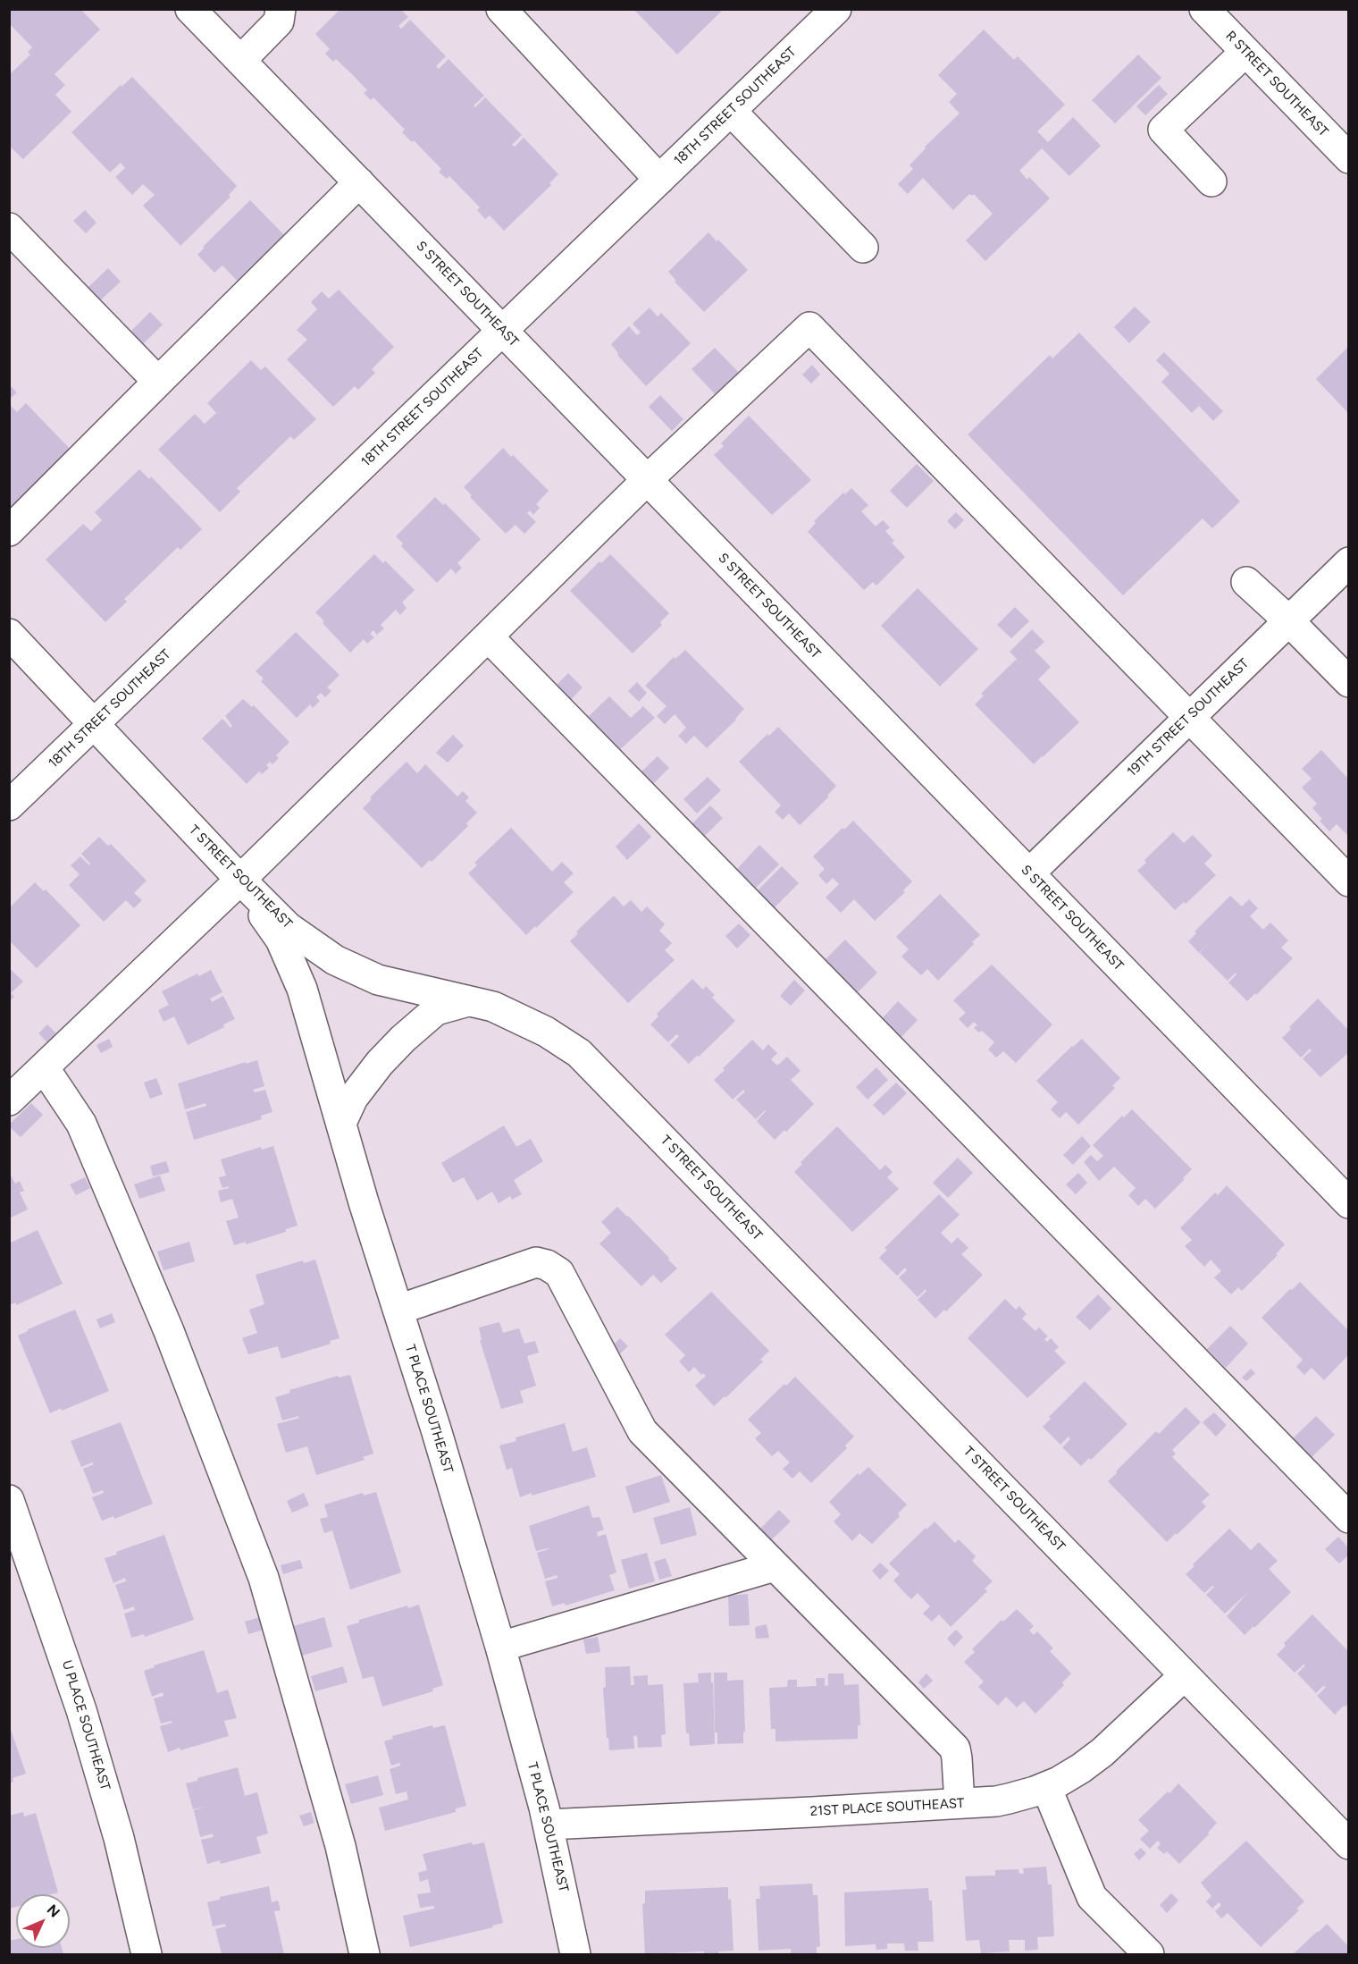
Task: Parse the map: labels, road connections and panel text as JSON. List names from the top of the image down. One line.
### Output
{"streets":{"street":["R STREET SOUTHEAST","18TH STREET SOUTHEAST","S STREET SOUTHEAST","19TH STREET SOUTHEAST","T STREET SOUTHEAST","T PLACE SOUTHEAST","U PLACE SOUTHEAST","21ST PLACE SOUTHEAST"]},"crossings":[["18TH STREET SOUTHEAST","S STREET SOUTHEAST"],["18TH STREET SOUTHEAST","T STREET SOUTHEAST"],["S STREET SOUTHEAST","19TH STREET SOUTHEAST"],["T STREET SOUTHEAST","T PLACE SOUTHEAST"],["T STREET SOUTHEAST","21ST PLACE SOUTHEAST"],["T PLACE SOUTHEAST","21ST PLACE SOUTHEAST"]],"north":"top right"}
